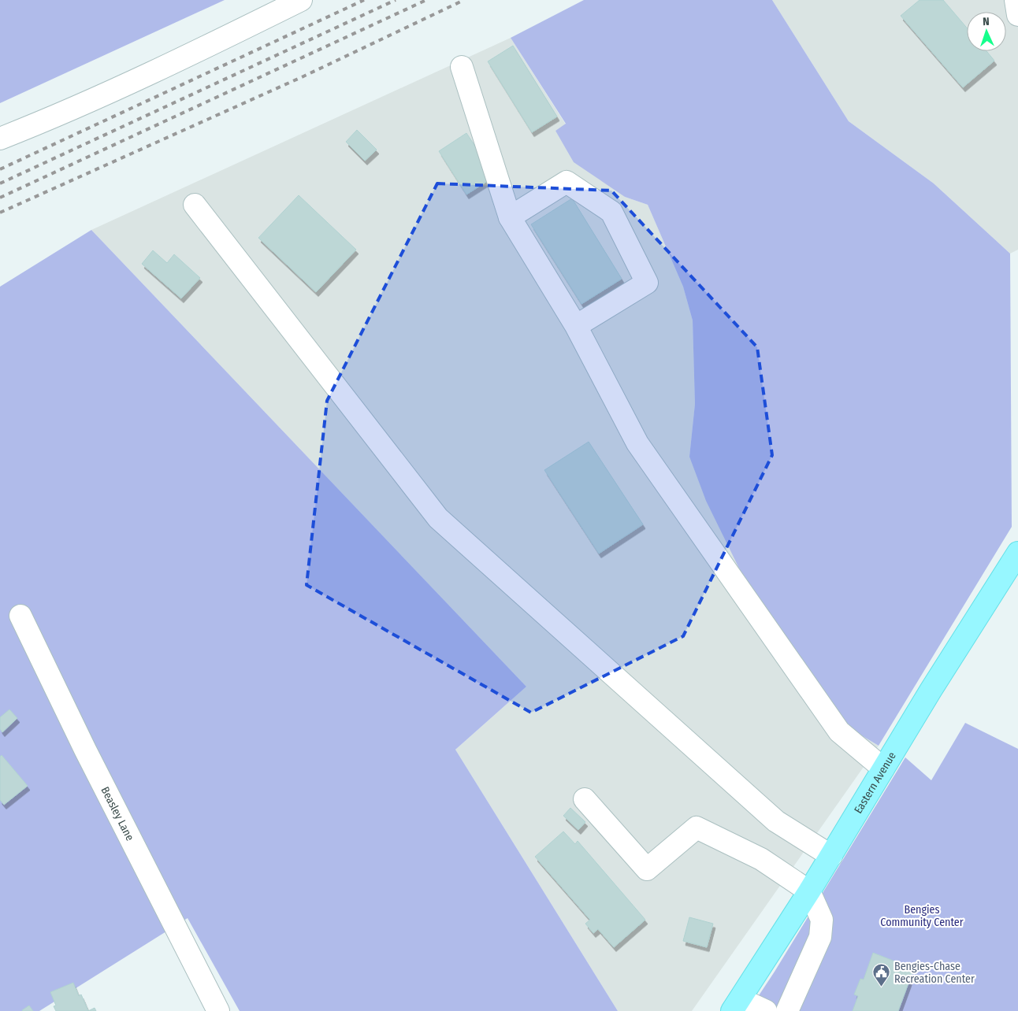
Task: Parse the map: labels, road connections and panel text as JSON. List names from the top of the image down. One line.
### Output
{"streets":{"main road":["Eastern Avenue"],"street":["Beasley Lane"]},"parks":["Bengies Community Center"],"places":{"public building":["Bengies-Chase Recreation Center"]},"north":"top"}
